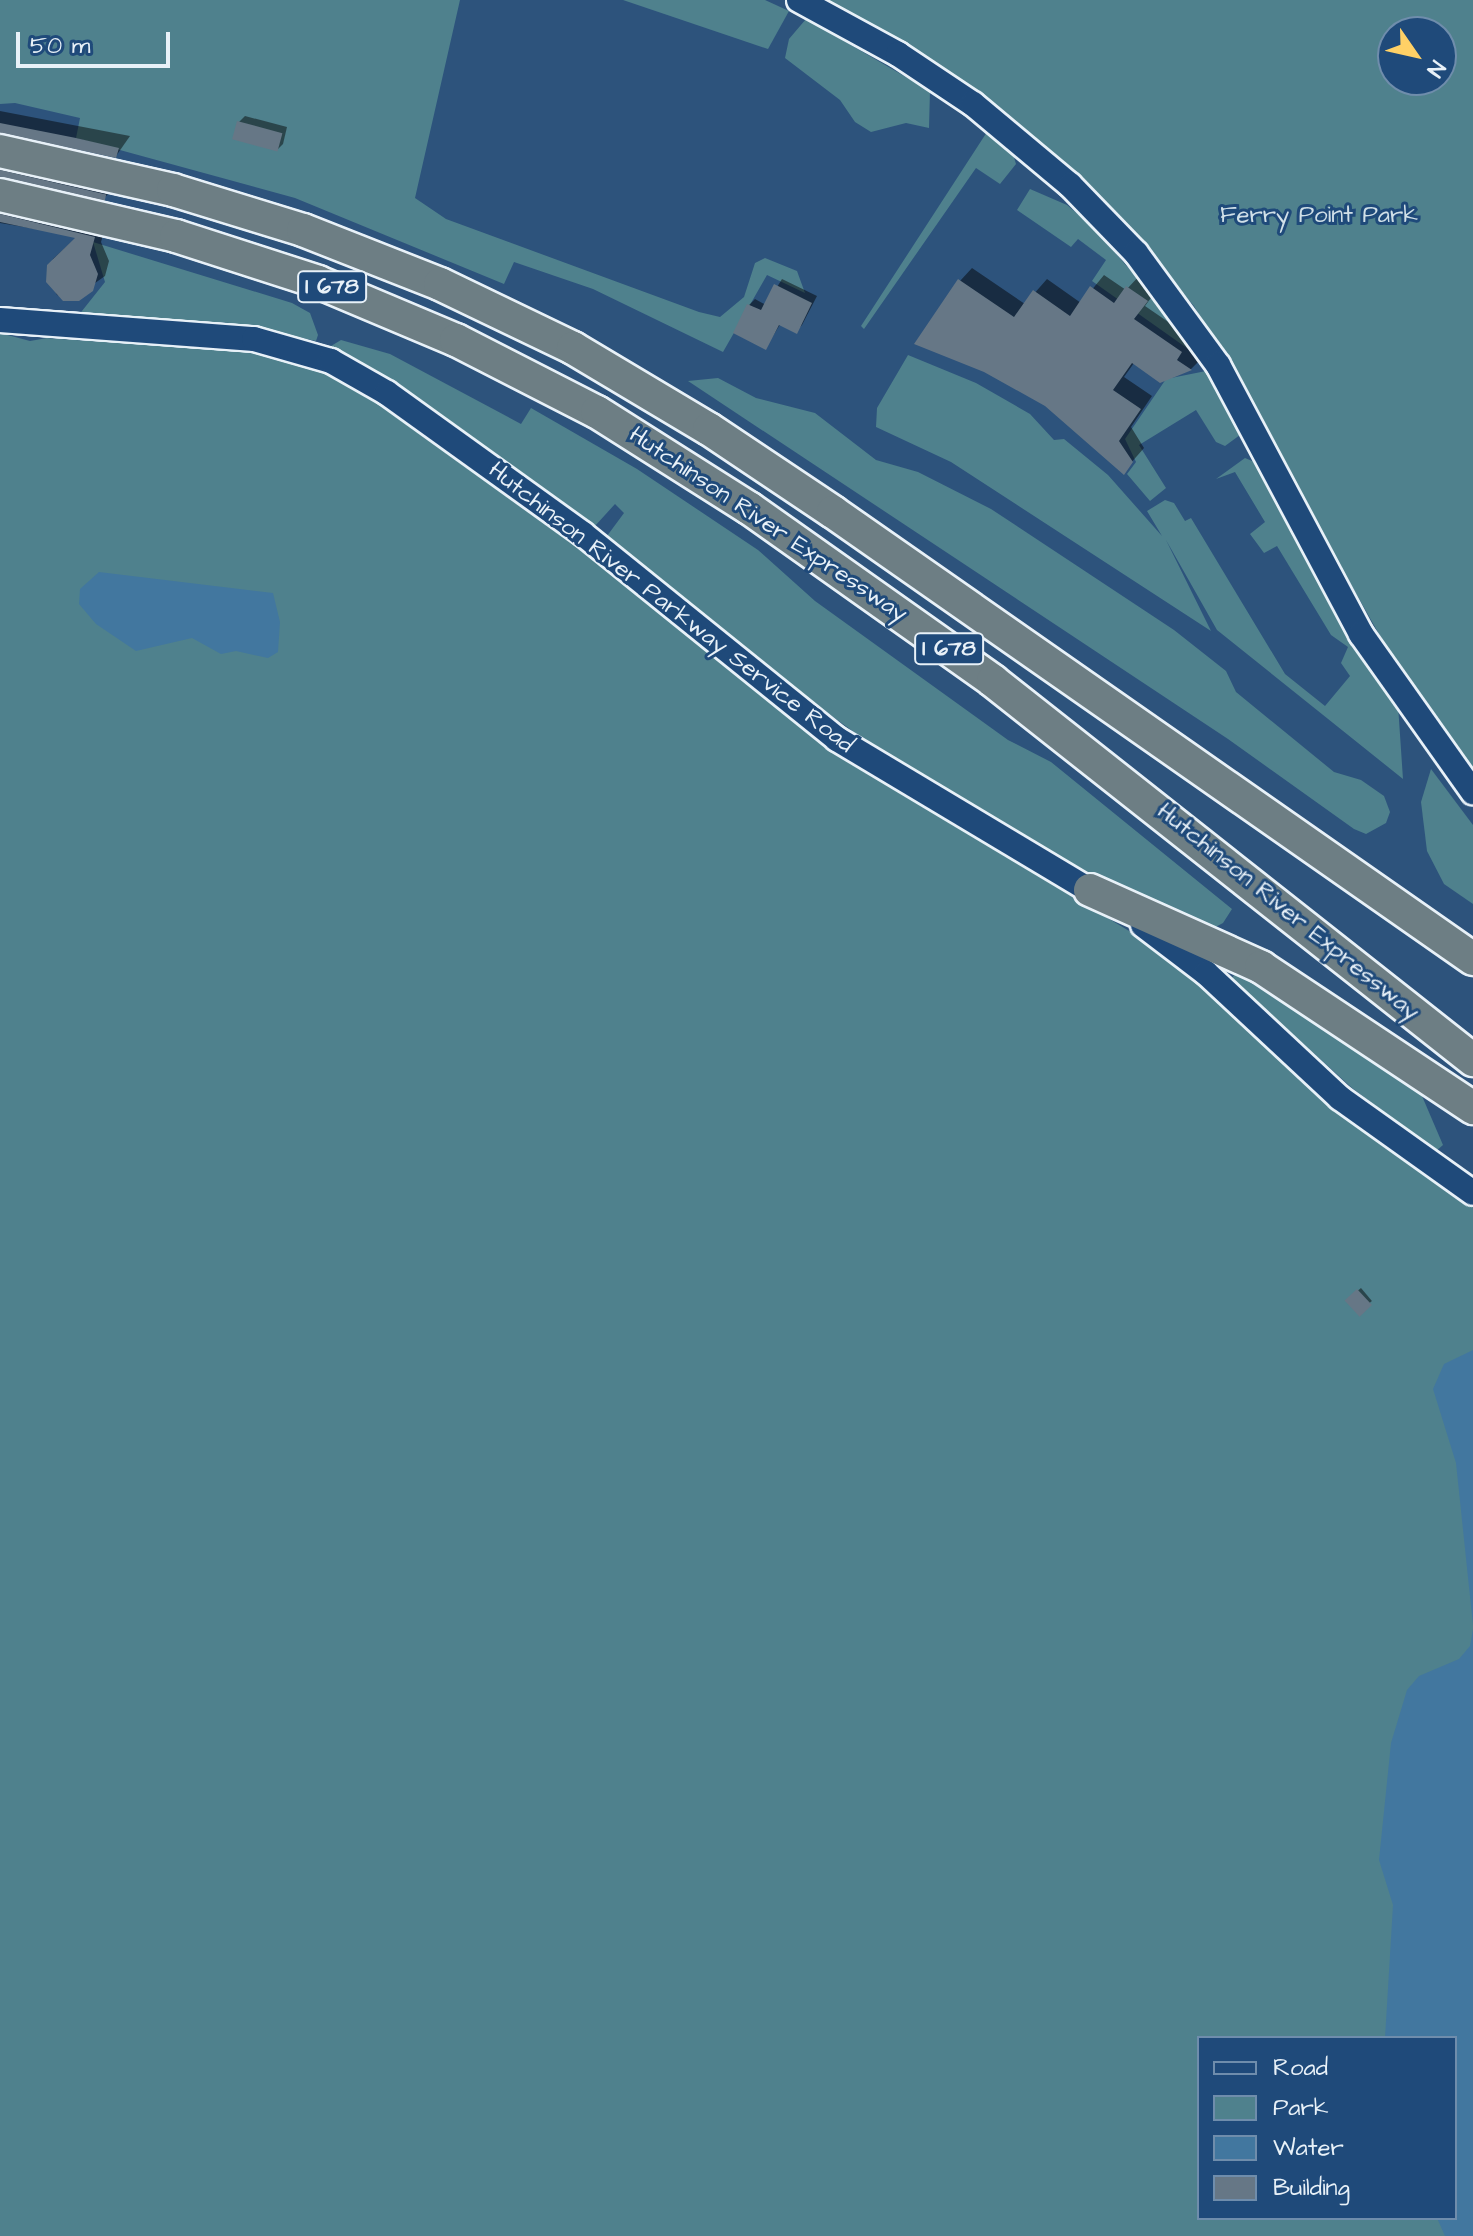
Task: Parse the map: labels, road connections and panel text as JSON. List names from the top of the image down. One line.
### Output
{"streets":{"highway":["I 678","Hutchinson River Expressway"],"street":["Hutchinson River Parkway Service Road"]},"parks":["Ferry Point Park"],"legend":["Road","Park","Water","Building"],"scale_bar":"50 m","north":"bottom right"}
